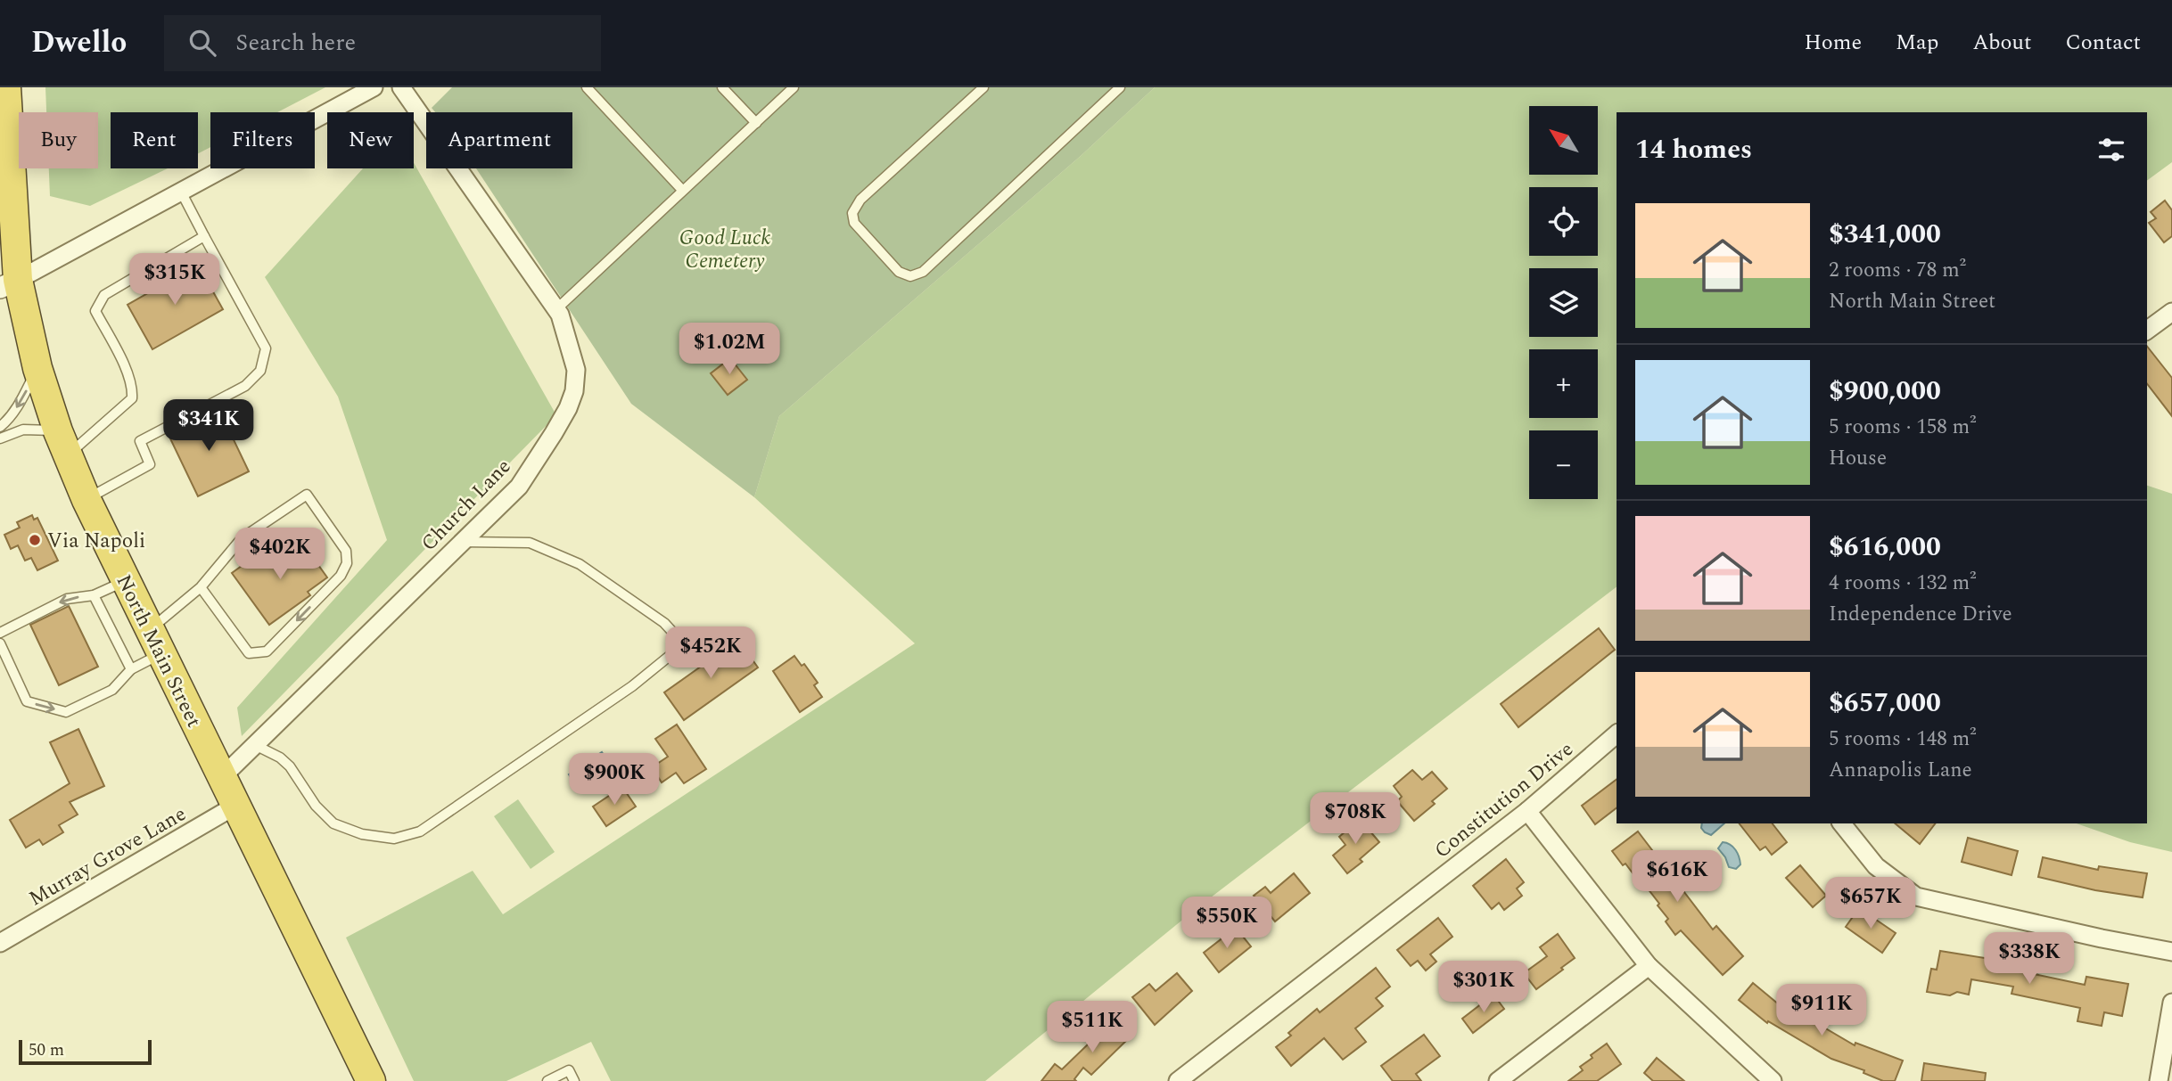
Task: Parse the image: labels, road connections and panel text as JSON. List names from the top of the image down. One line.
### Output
{"streets":{"highway":["North Main Street"],"street":["Church Lane","Constitution Drive","Murray Grove Lane"]},"crossings":[["Church Lane","North Main Street"],["North Main Street","Murray Grove Lane"]],"parks":["Good Luck Cemetery"],"places":["Via Napoli"],"scale_bar":"50 m","north":"top left","page":{"header":"Dwello","search":"Search here","nav":["Home","Map","About","Contact"],"map_buttons":["+","−"],"chip":["Buy","Rent","Filters","New","Apartment"],"heading":"14 homes","list":[{"name":"$341,000","note":"2 rooms · 78 m² · North Main Street"},{"name":"$900,000","note":"5 rooms · 158 m² · House"},{"name":"$616,000","note":"4 rooms · 132 m² · Independence Drive"},{"name":"$657,000","note":"5 rooms · 148 m² · Annapolis Lane"}],"price":["$315K","$1.02M","$341K","$402K","$452K","$900K","$708K","$616K","$657K","$550K","$338K","$301K","$911K","$511K"],"scale":"50 m"}}
